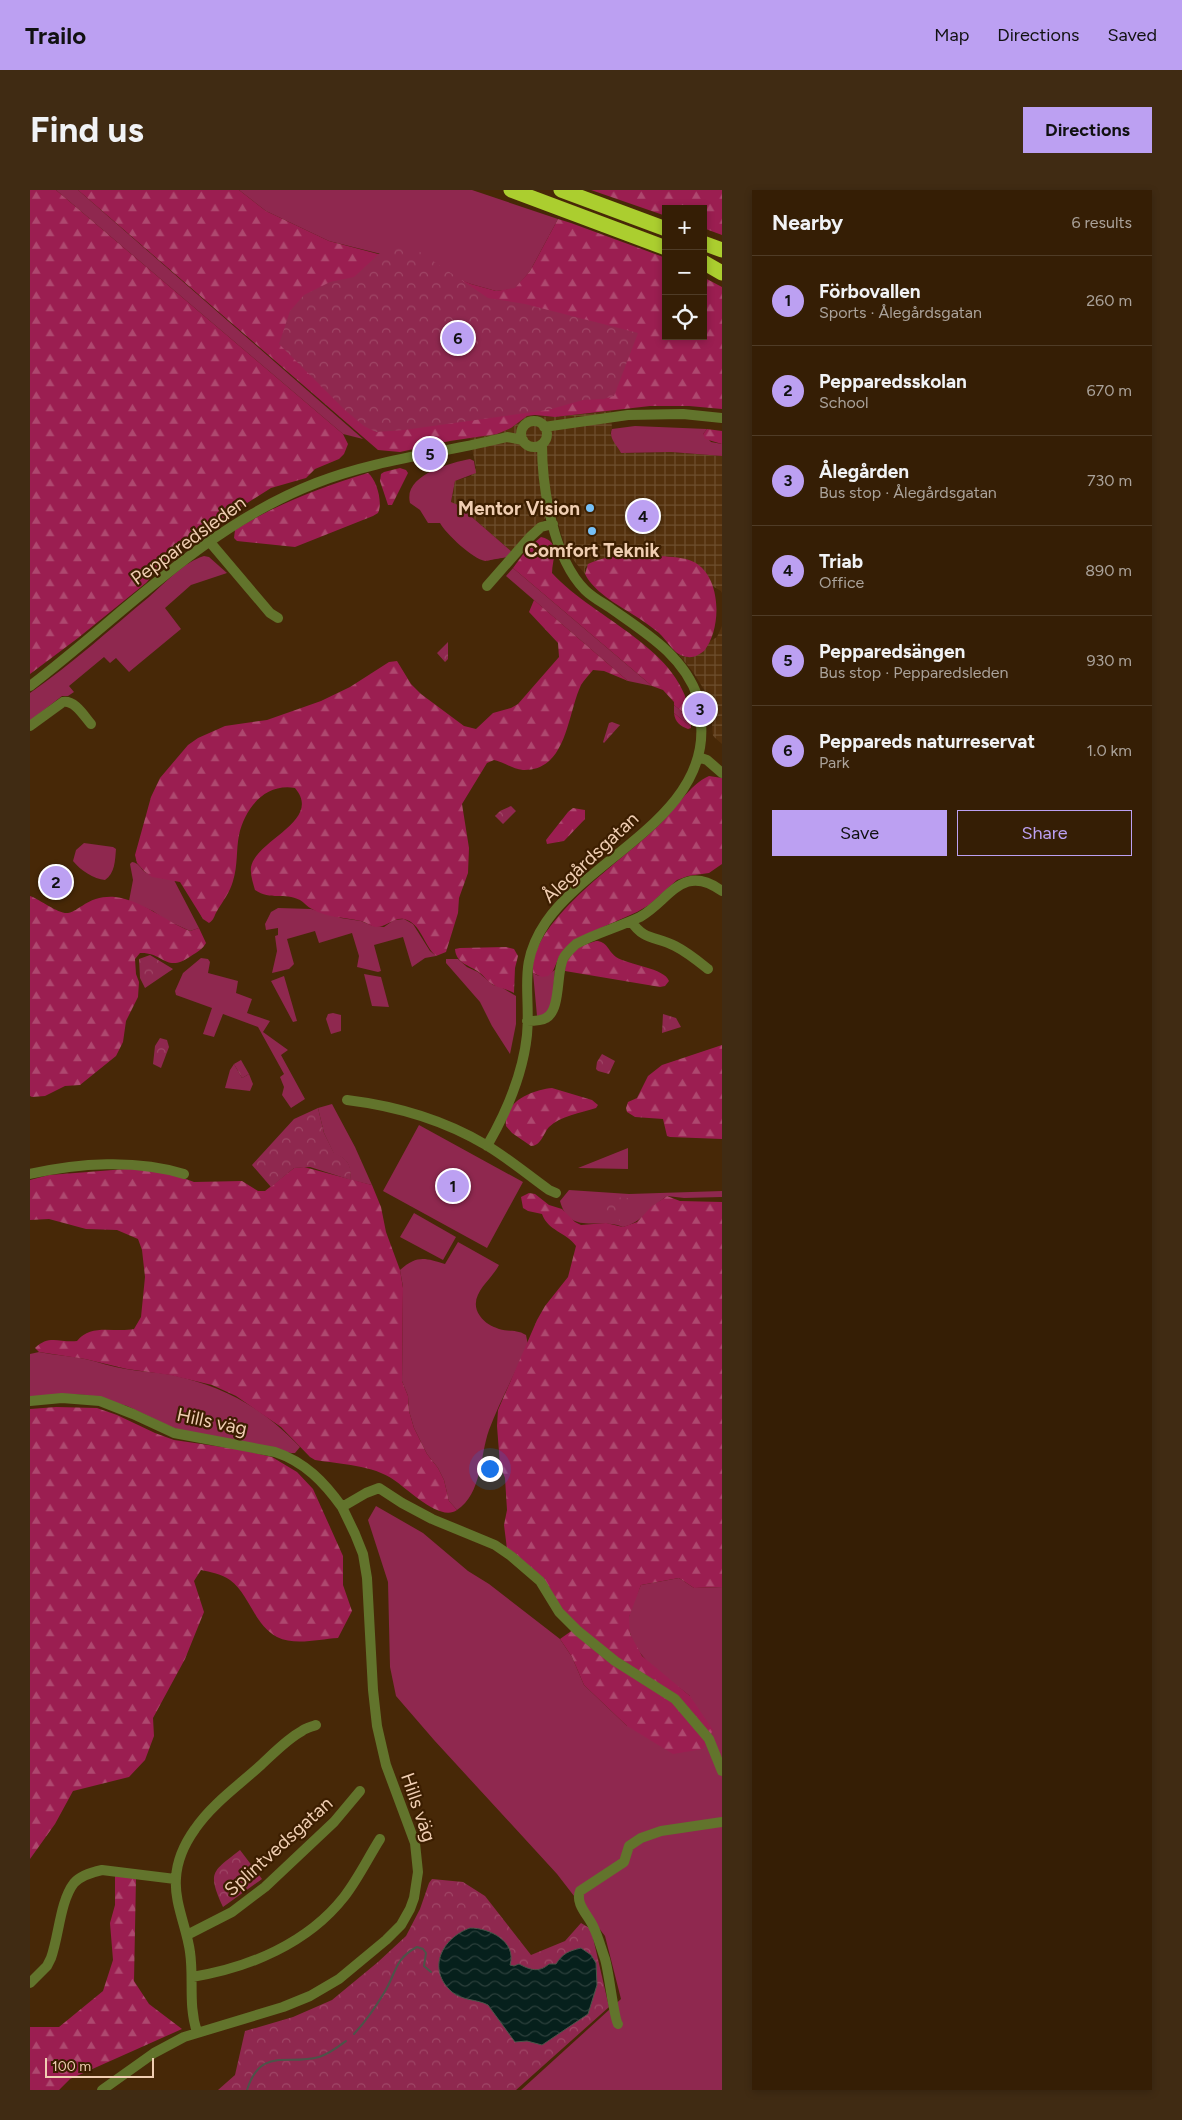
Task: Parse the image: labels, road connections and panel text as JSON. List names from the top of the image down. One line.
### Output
{"streets":{"street":["Pepparedsleden","Ålegårdsgatan","Hills väg","Splintvedsgatan"]},"crossings":[["Pepparedsleden","Ålegårdsgatan"]],"places":["Mentor Vision","Comfort Teknik"],"scale_bar":"100 m","page":{"header":"Trailo","nav":["Map","Directions","Saved"],"buttons":["Directions",["Save","Share"]],"title":"Find us","heading":["Nearby","6 results"],"map_buttons":["+","−"],"list":[{"mark":"1","name":"Förbovallen","note":"Sports · Ålegårdsgatan","value":"260 m"},{"mark":"2","name":"Pepparedsskolan","note":"School","value":"670 m"},{"mark":"3","name":"Ålegården","note":"Bus stop · Ålegårdsgatan","value":"730 m"},{"mark":"4","name":"Triab","note":"Office","value":"890 m"},{"mark":"5","name":"Pepparedsängen","note":"Bus stop · Pepparedsleden","value":"930 m"},{"mark":"6","name":"Peppareds naturreservat","note":"Park","value":"1.0 km"}],"pins":["6","5","4","3","2","1"],"scale":"100 m"}}
